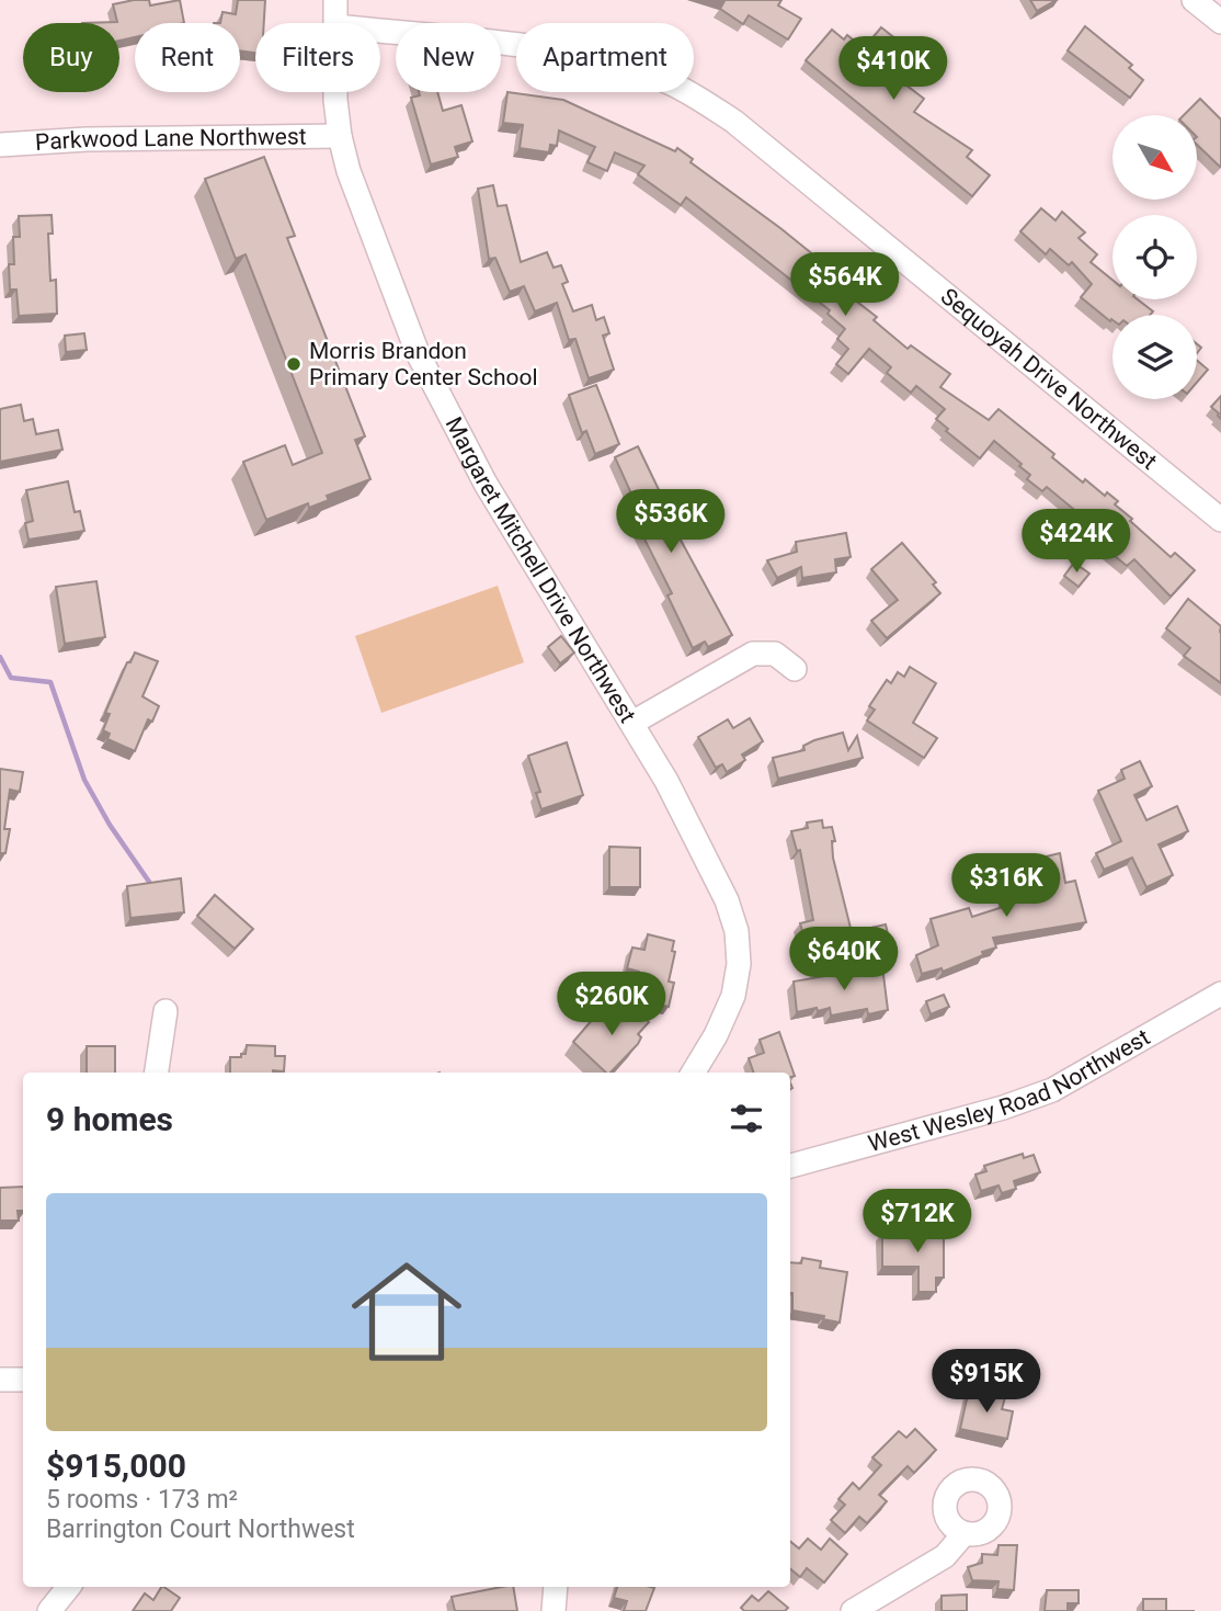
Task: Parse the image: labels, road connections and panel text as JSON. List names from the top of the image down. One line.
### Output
{"streets":{"street":["Parkwood Lane Northwest","Sequoyah Drive Northwest","Margaret Mitchell Drive Northwest","West Wesley Road Northwest"]},"crossings":[["Parkwood Lane Northwest","Margaret Mitchell Drive Northwest"]],"places":["Morris Brandon Primary Center School"],"north":"bottom right","page":{"chip":["Buy","Rent","Filters","New","Apartment"],"price":["$410K","$564K","$536K","$424K","$316K","$640K","$260K","$712K","$915K"],"heading":"9 homes","list":[{"name":"$915,000","note":"5 rooms · 173 m² · Barrington Court Northwest"}]}}
